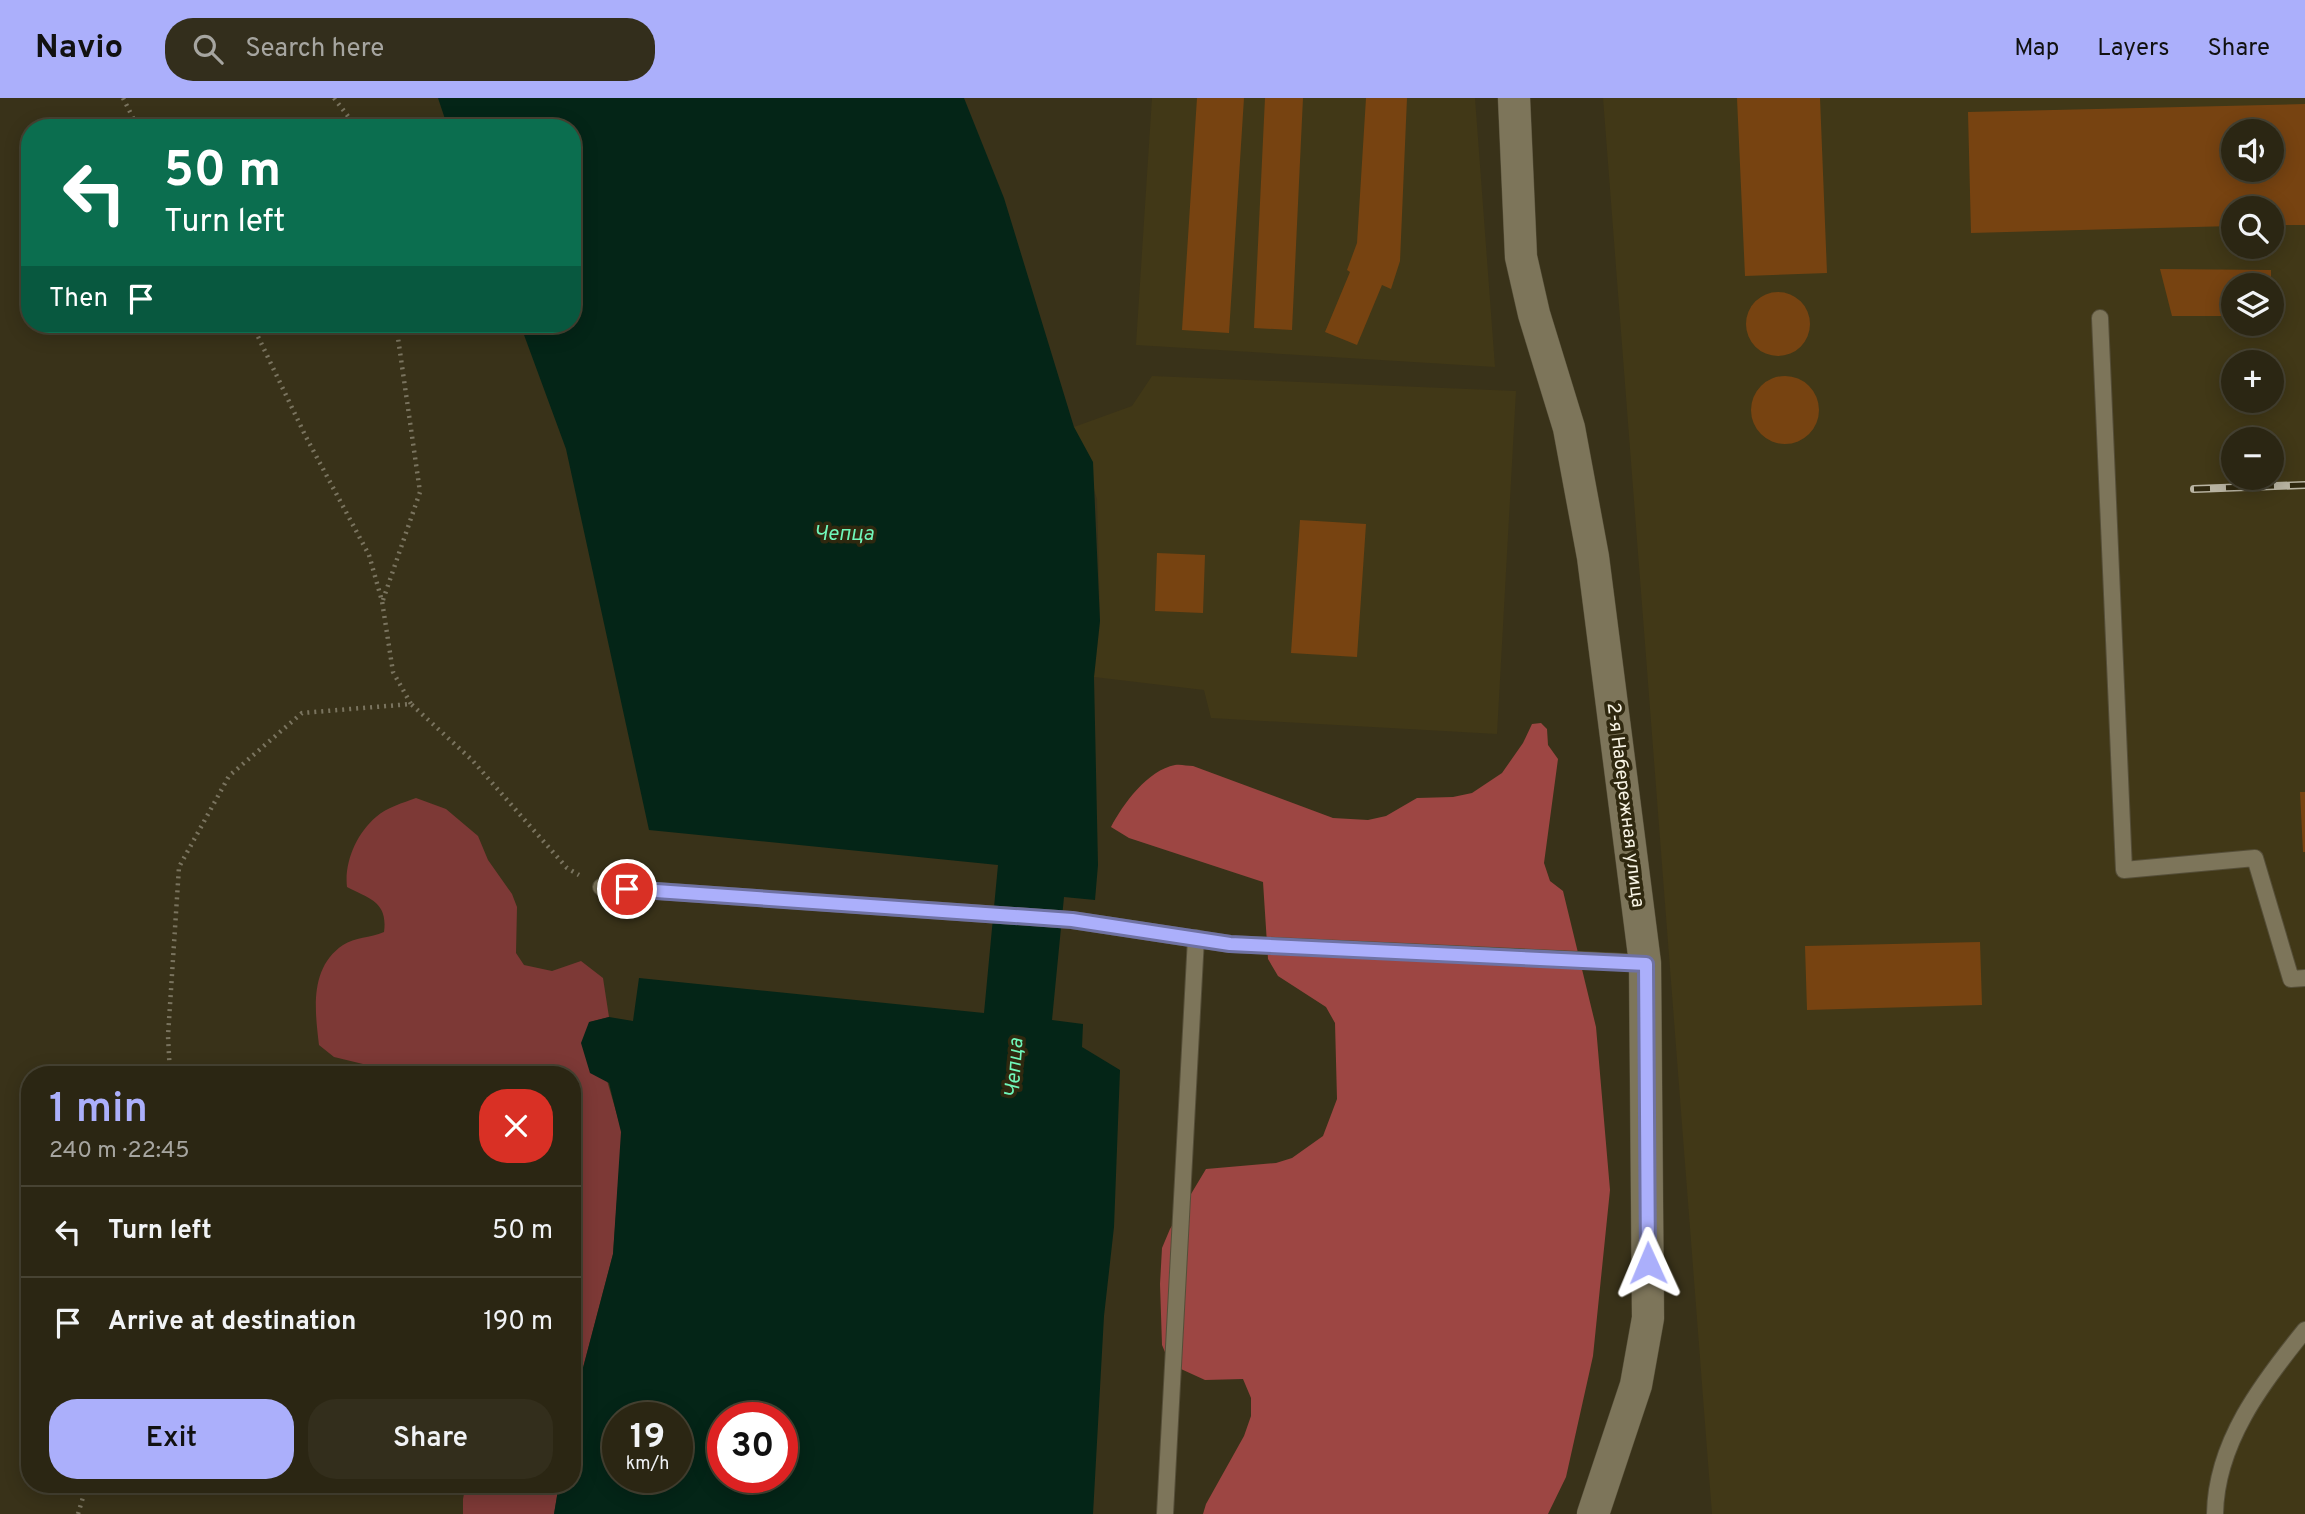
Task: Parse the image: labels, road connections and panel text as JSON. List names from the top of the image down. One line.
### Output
{"streets":{"street":["2-я Набережная улица"]},"water":["Чепца"],"page":{"header":"Navio","search":"Search here","nav":["Map","Layers","Share"],"map_buttons":["+","−"],"turn":["50 m","Turn left"],"then":"Then","heading":["1 min","240 m · 22:45"],"list":[{"name":"Turn left","value":"50 m"},{"name":"Arrive at destination","value":"190 m"}],"buttons":["Exit","Share"],"speed":"19 km/h","limit":"30"}}
